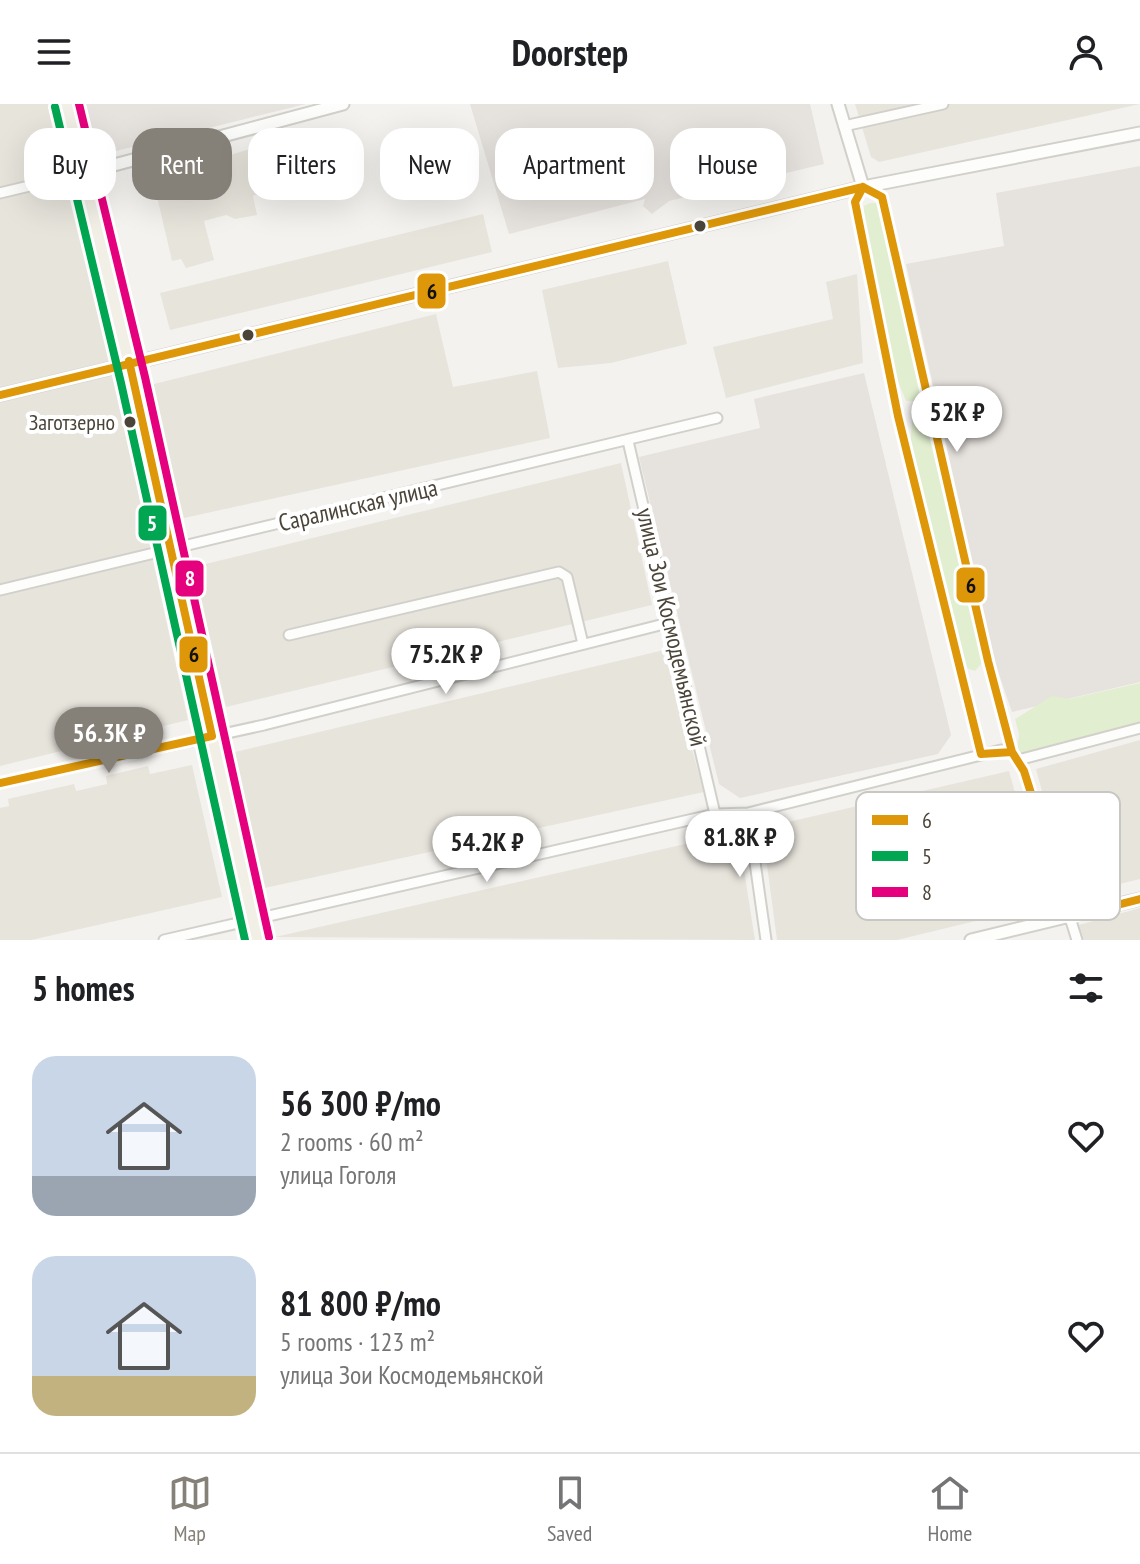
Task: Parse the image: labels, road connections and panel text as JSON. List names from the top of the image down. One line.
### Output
{"streets":{"street":["Саралинская улица","улица Зои Космодемьянской"]},"crossings":[["Саралинская улица","улица Зои Космодемьянской"]],"places":["Заготзерно"],"lines":["transit line 8","transit line 5","transit line 6"],"legend":["6","5","8"],"page":{"header":"Doorstep","chip":["Buy","Rent","Filters","New","Apartment","House"],"price":["52K ₽","75.2K ₽","56.3K ₽","81.8K ₽","54.2K ₽"],"heading":"5 homes","list":[{"name":"56 300 ₽/mo","note":"2 rooms · 60 m² · улица Гоголя"},{"name":"81 800 ₽/mo","note":"5 rooms · 123 m² · улица Зои Космодемьянской"}],"tabs":["Map","Saved","Home"]}}
